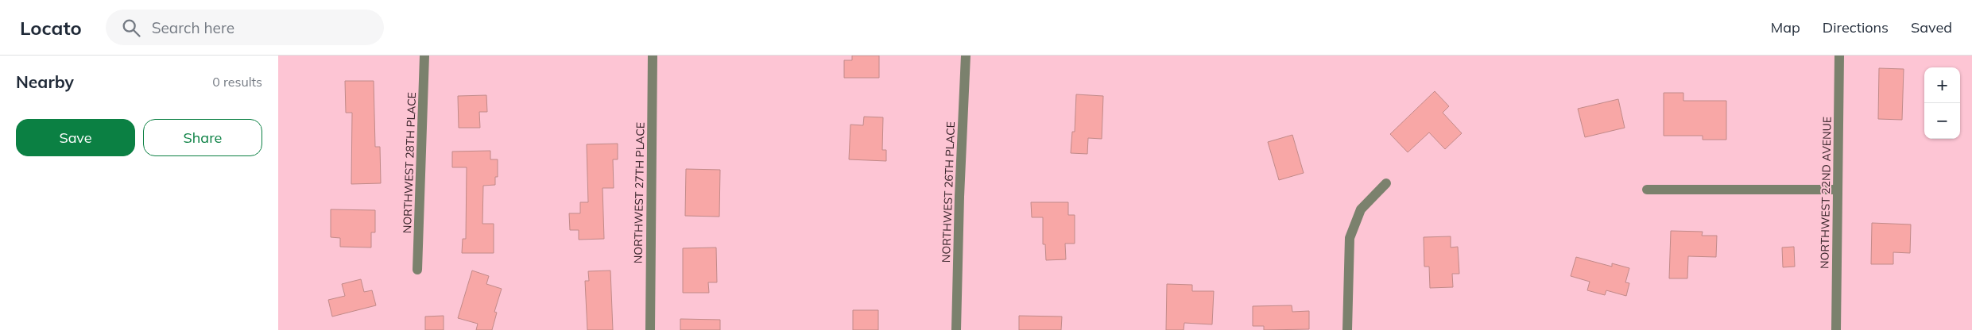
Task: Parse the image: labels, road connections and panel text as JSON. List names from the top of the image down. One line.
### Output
{"streets":{"street":["NORTHWEST 28TH PLACE","NORTHWEST 26TH PLACE","NORTHWEST 27TH PLACE","NORTHWEST 22ND AVENUE"]},"page":{"header":"Locato","search":"Search here","nav":["Map","Directions","Saved"],"heading":["Nearby","0 results"],"map_buttons":["+","−"],"buttons":["Save","Share"]}}
